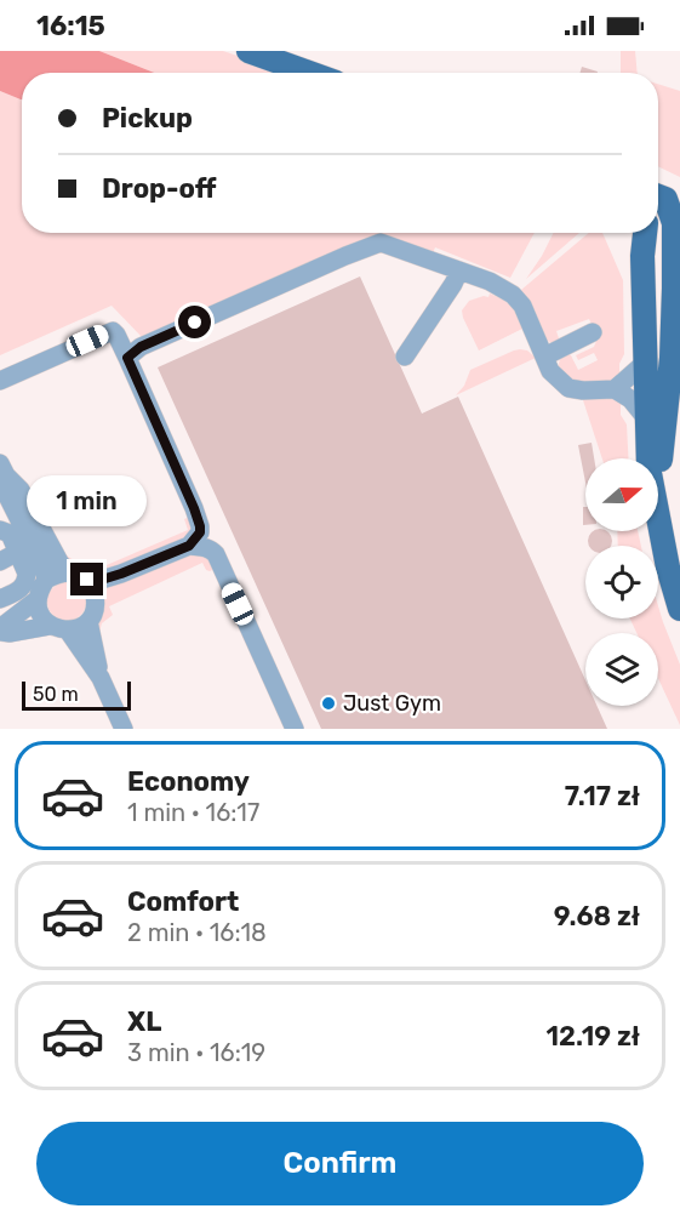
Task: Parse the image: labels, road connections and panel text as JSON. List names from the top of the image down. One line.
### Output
{"places":["Just Gym"],"scale_bar":"50 m","north":"right","page":{"status":"16:15","banner":["Pickup","Drop-off"],"bubble":"1 min","scale":"50 m","list":[{"name":"Economy","note":"1 min · 16:17","value":"7.17 zł"},{"name":"Comfort","note":"2 min · 16:18","value":"9.68 zł"},{"name":"XL","note":"3 min · 16:19","value":"12.19 zł"}],"buttons":"Confirm"}}
